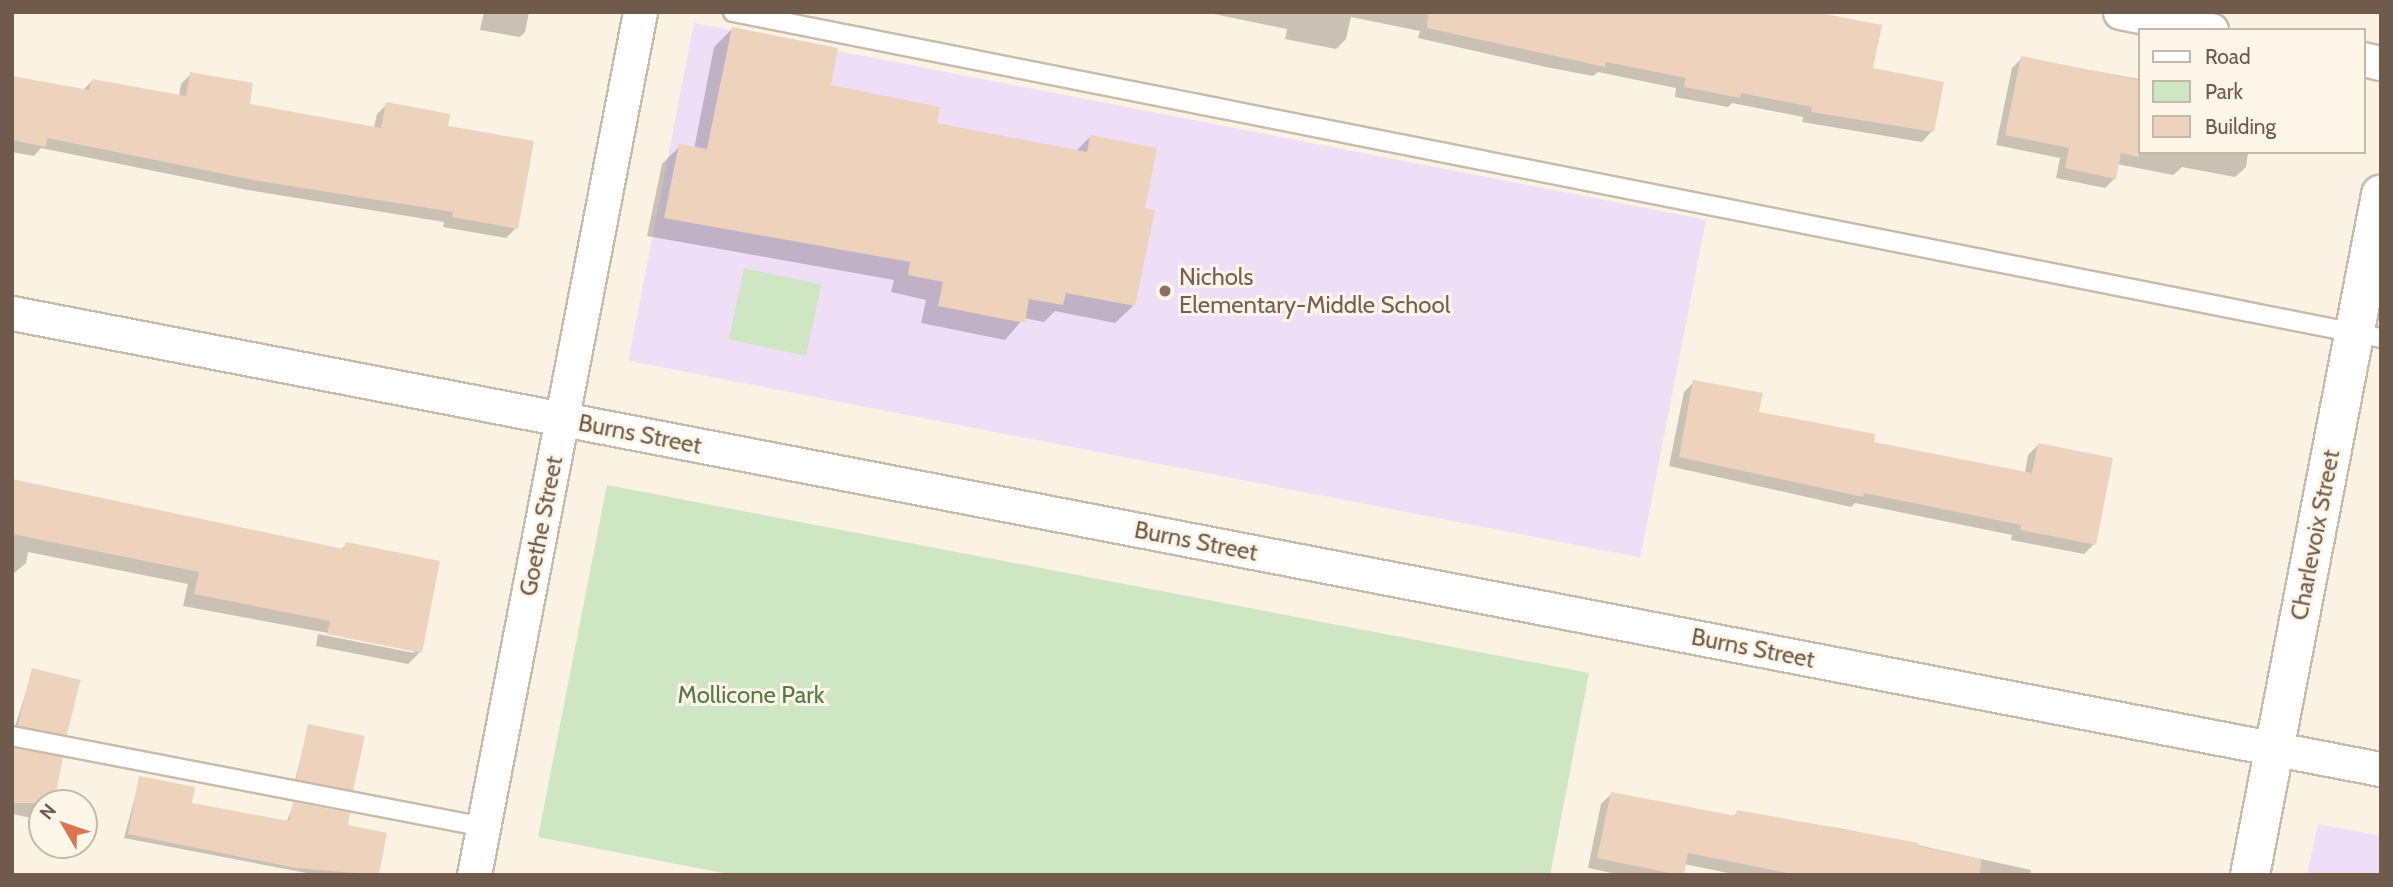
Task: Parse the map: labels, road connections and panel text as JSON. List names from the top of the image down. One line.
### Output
{"streets":{"street":["Burns Street","Goethe Street","Charlevoix Street"]},"crossings":[["Burns Street","Goethe Street"],["Burns Street","Charlevoix Street"]],"parks":["Mollicone Park"],"places":["Nichols Elementary-Middle School"],"legend":["Road","Park","Building"],"north":"top left"}
